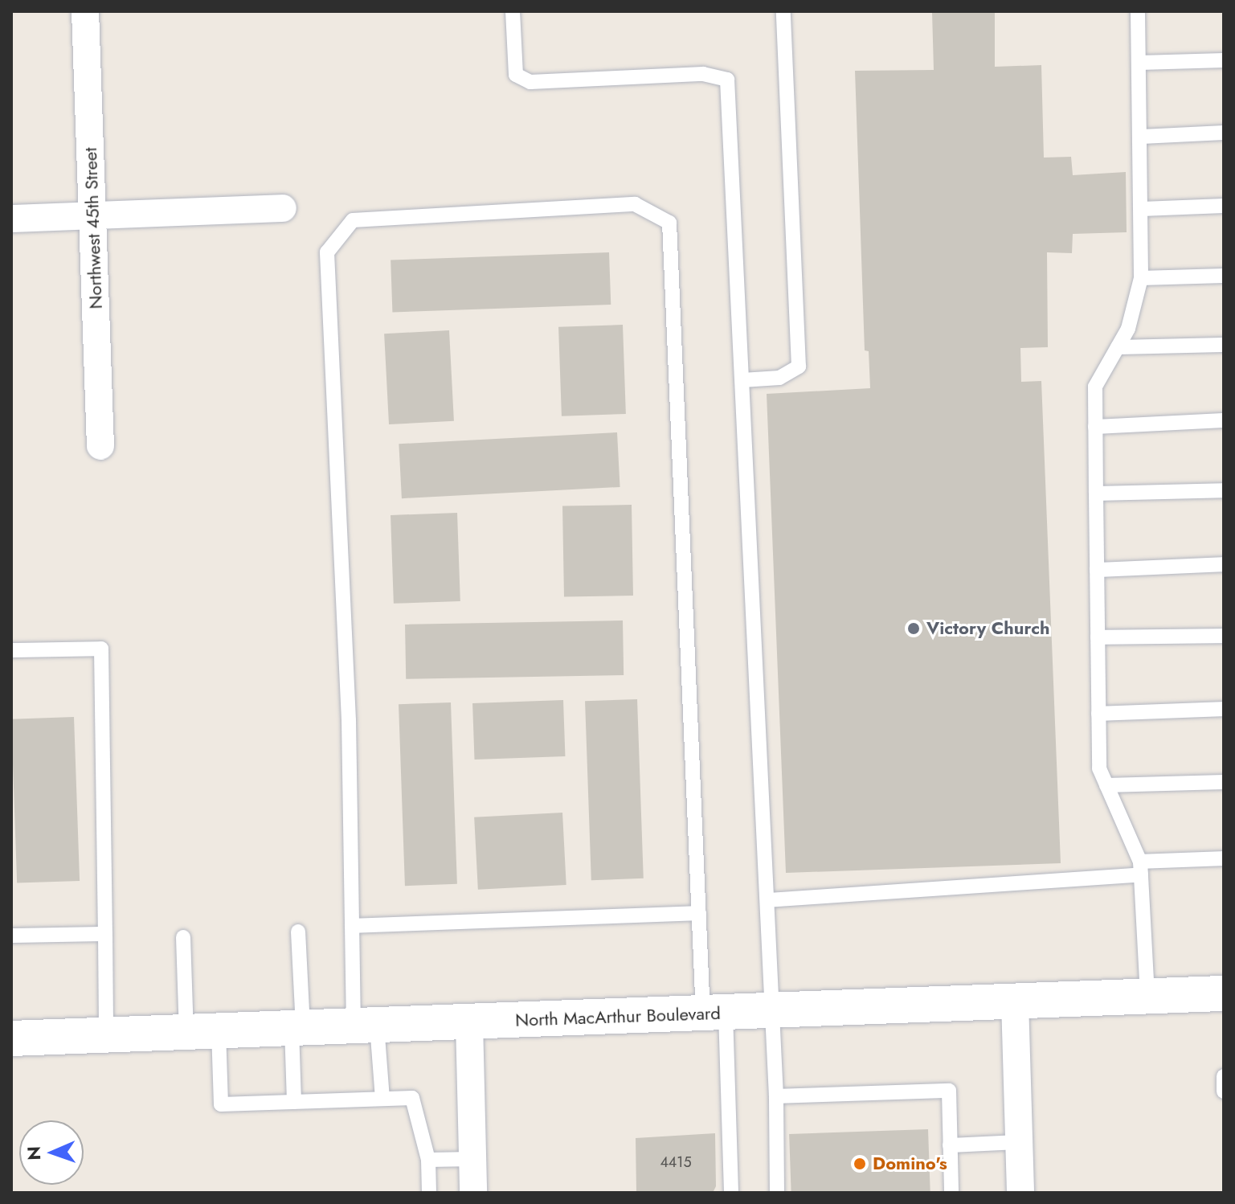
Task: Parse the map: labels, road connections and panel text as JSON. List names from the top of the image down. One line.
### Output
{"streets":{"main road":["North MacArthur Boulevard"],"street":["Northwest 45th Street"]},"places":["Victory Church","Domino's"],"house_numbers":["4415"],"north":"left"}
